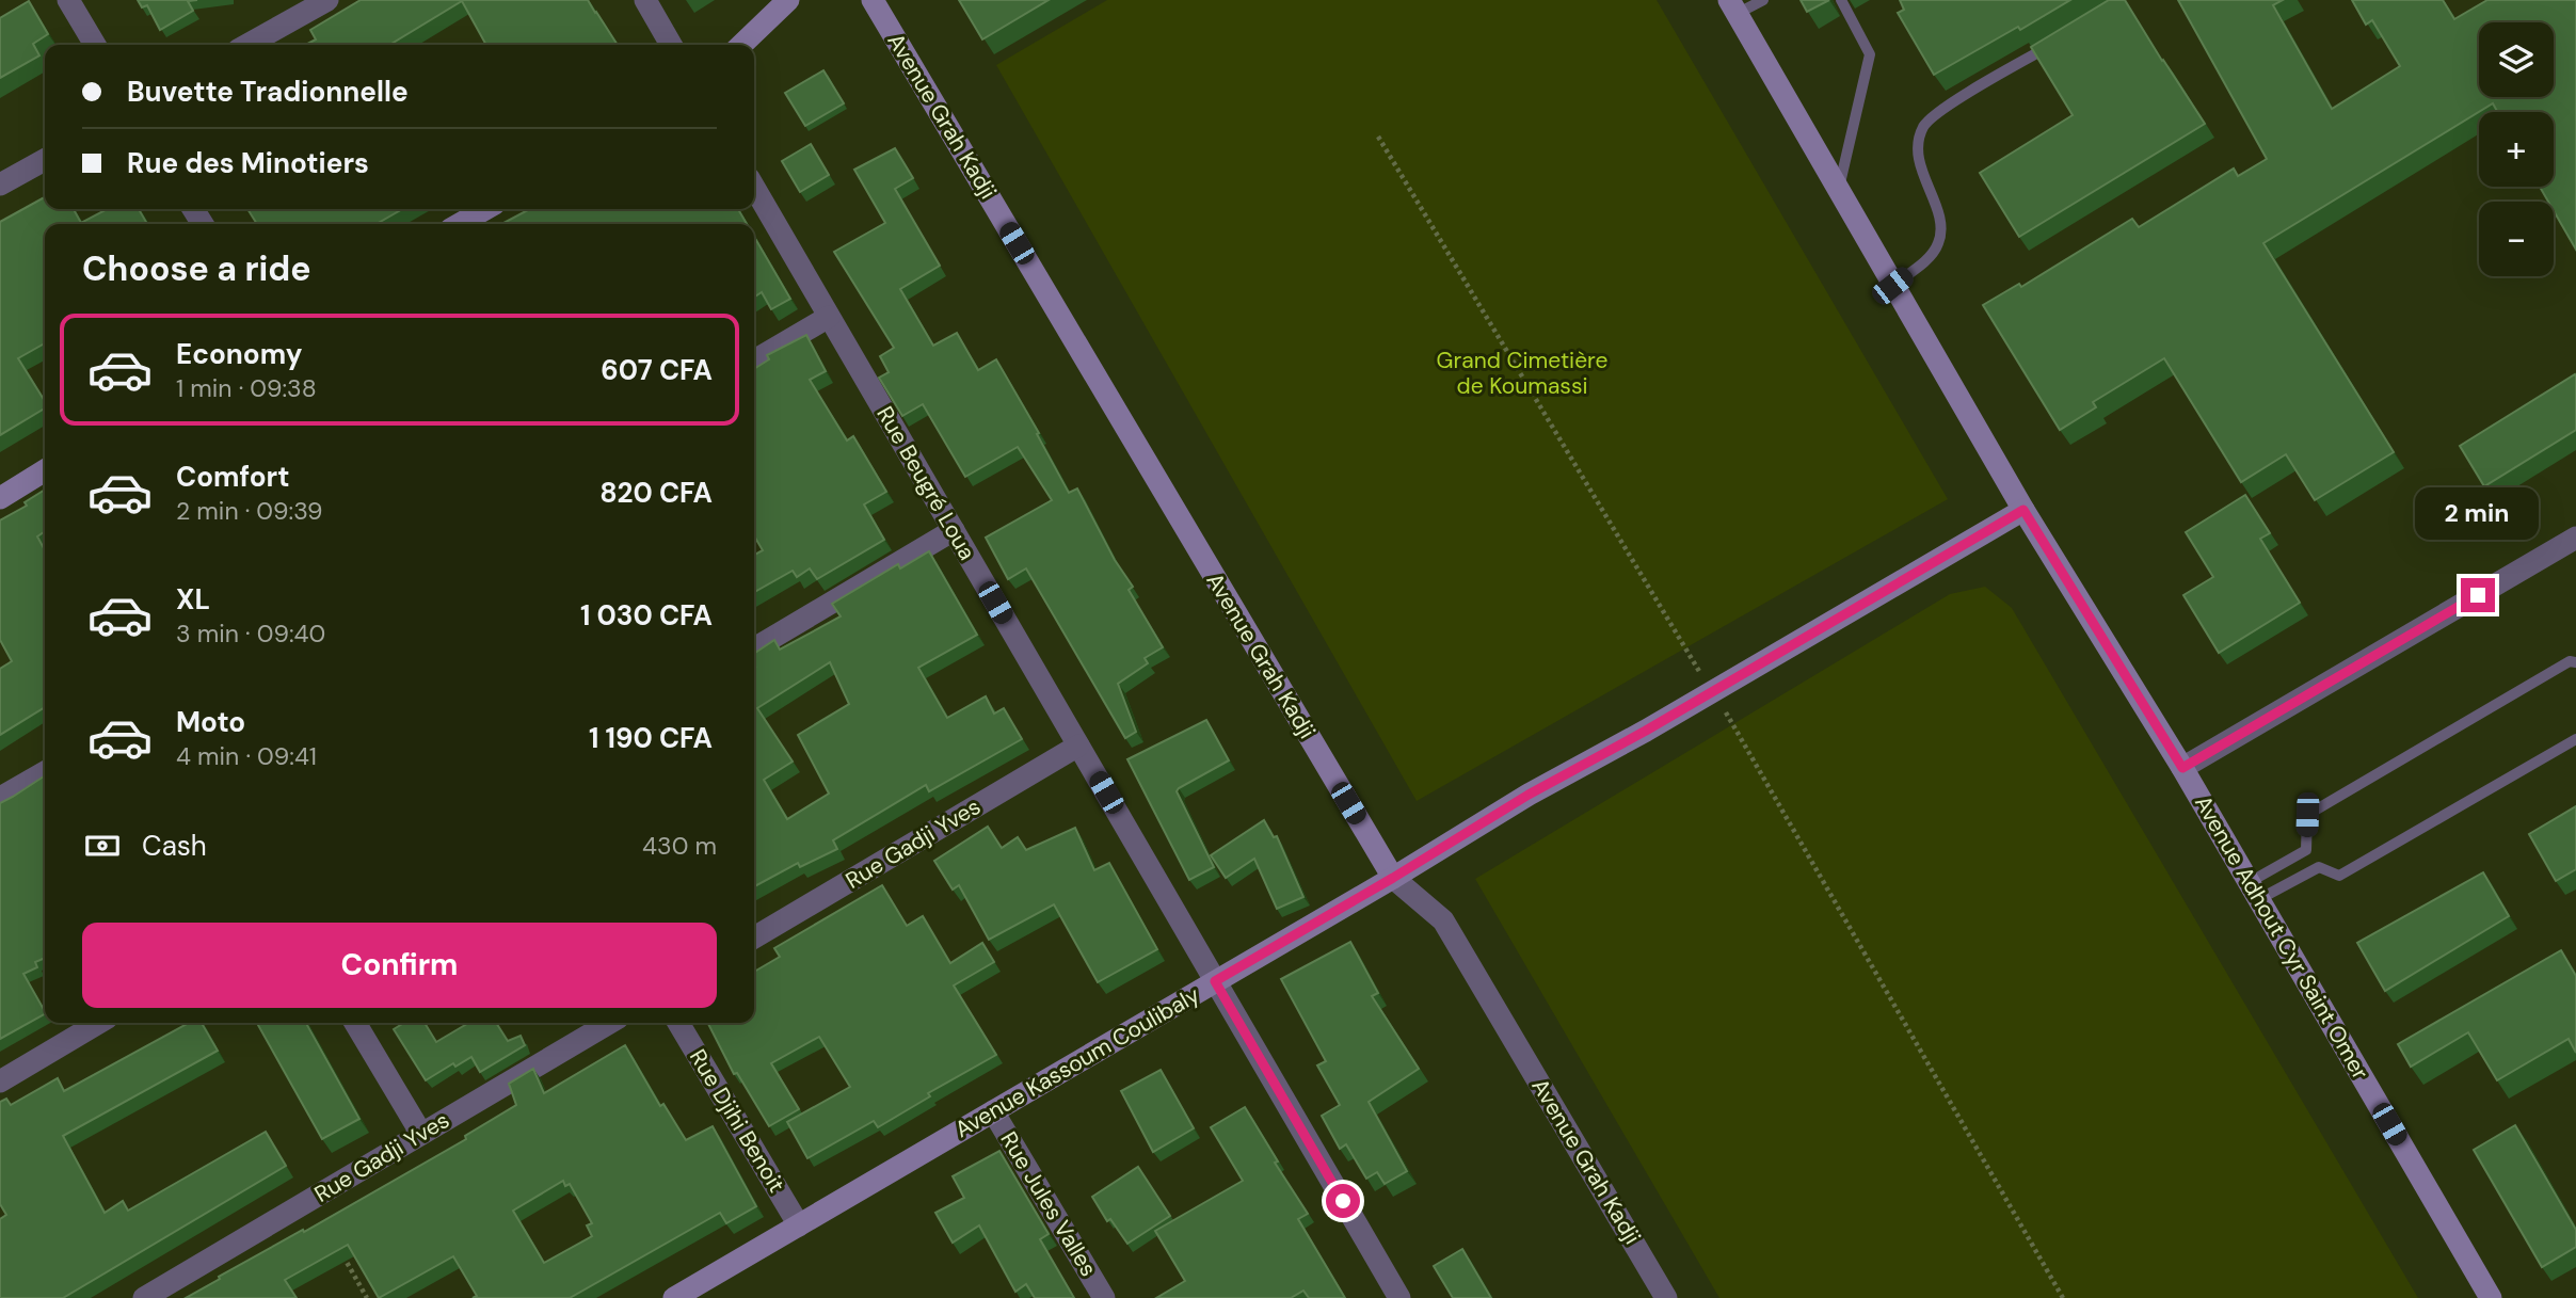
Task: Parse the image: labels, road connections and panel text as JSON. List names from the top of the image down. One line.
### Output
{"streets":{"street":["Avenue Grah Kadji","Rue Beugré Loua","Rue Gadji Yves","Avenue Adhout Cyr Saint Omer","Avenue Kassoum Coulibaly","Rue Djihi Benoit","Rue Jules Valles"]},"crossings":[["Avenue Grah Kadji","Avenue Kassoum Coulibaly"],["Rue Beugré Loua","Rue Gadji Yves"],["Rue Beugré Loua","Avenue Kassoum Coulibaly"],["Avenue Adhout Cyr Saint Omer","Avenue Kassoum Coulibaly"],["Avenue Kassoum Coulibaly","Rue Djihi Benoit"],["Avenue Kassoum Coulibaly","Rue Jules Valles"]],"parks":["Grand Cimetière de Koumassi"],"page":{"map_buttons":["+","−"],"banner":["Buvette Tradionnelle","Rue des Minotiers"],"heading":"Choose a ride","list":[{"name":"Economy","note":"1 min · 09:38","value":"607 CFA"},{"name":"Comfort","note":"2 min · 09:39","value":"820 CFA"},{"name":"XL","note":"3 min · 09:40","value":"1 030 CFA"},{"name":"Moto","note":"4 min · 09:41","value":"1 190 CFA"}],"bubble":"2 min","pay":["Cash","430 m"],"buttons":"Confirm"}}
